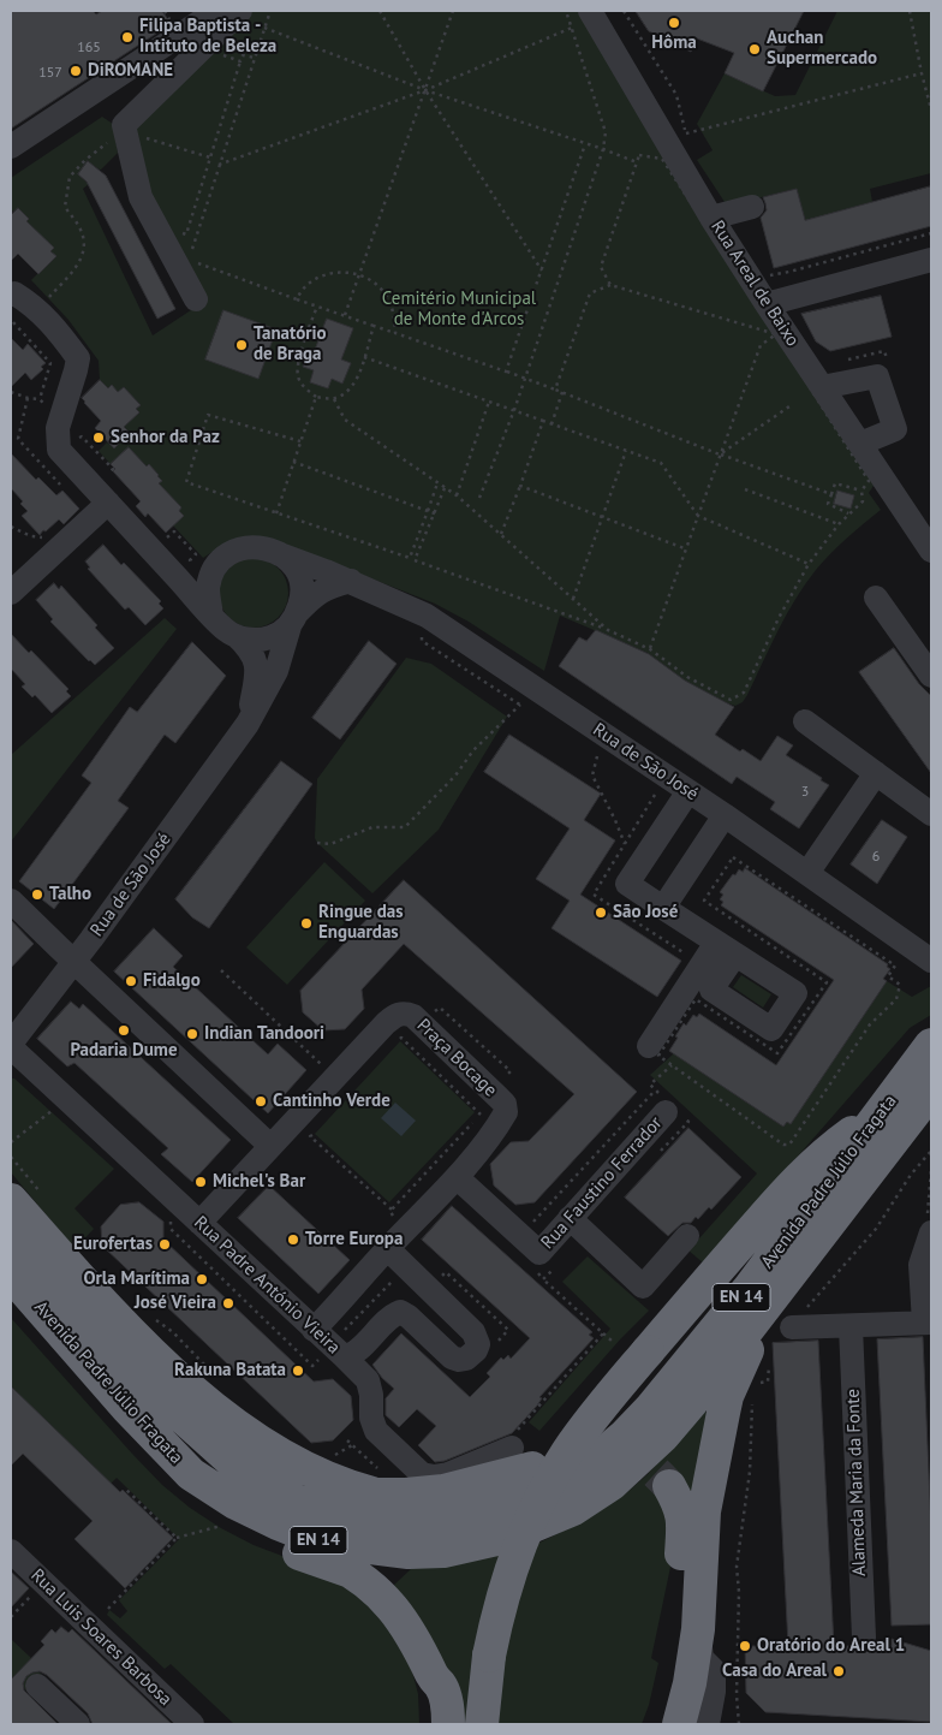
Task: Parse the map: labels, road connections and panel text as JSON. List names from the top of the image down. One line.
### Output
{"streets":{"highway":["Avenida Padre Júlio Fragata","EN 14"],"street":["Rua Areal de Baixo","Rua de São José","Praça Bocage","Rua Faustino Ferrador","Rua Padre António Vieira","Alameda Maria da Fonte","Rua Luis Soares Barbosa"]},"crossings":[["Rua de São José","Rua Padre António Vieira"],["Praça Bocage","Rua Faustino Ferrador"],["Praça Bocage","Rua Padre António Vieira"]],"parks":["Cemitério Municipal de Monte d'Arcos"],"places":["Hôma","Filipa Baptista - Intituto de Beleza","Auchan Supermercado","DiROMANE","Tanatório de Braga","Senhor da Paz","Talho","São José","Ringue das Enguardas","Fidalgo","Padaria Dume","Indian Tandoori","Cantinho Verde","Michel's Bar","Torre Europa","Eurofertas","Orla Marítima","José Vieira","Rakuna Batata","Oratório do Areal 1","Casa do Areal"],"house_numbers":["165","157","3","6"]}
